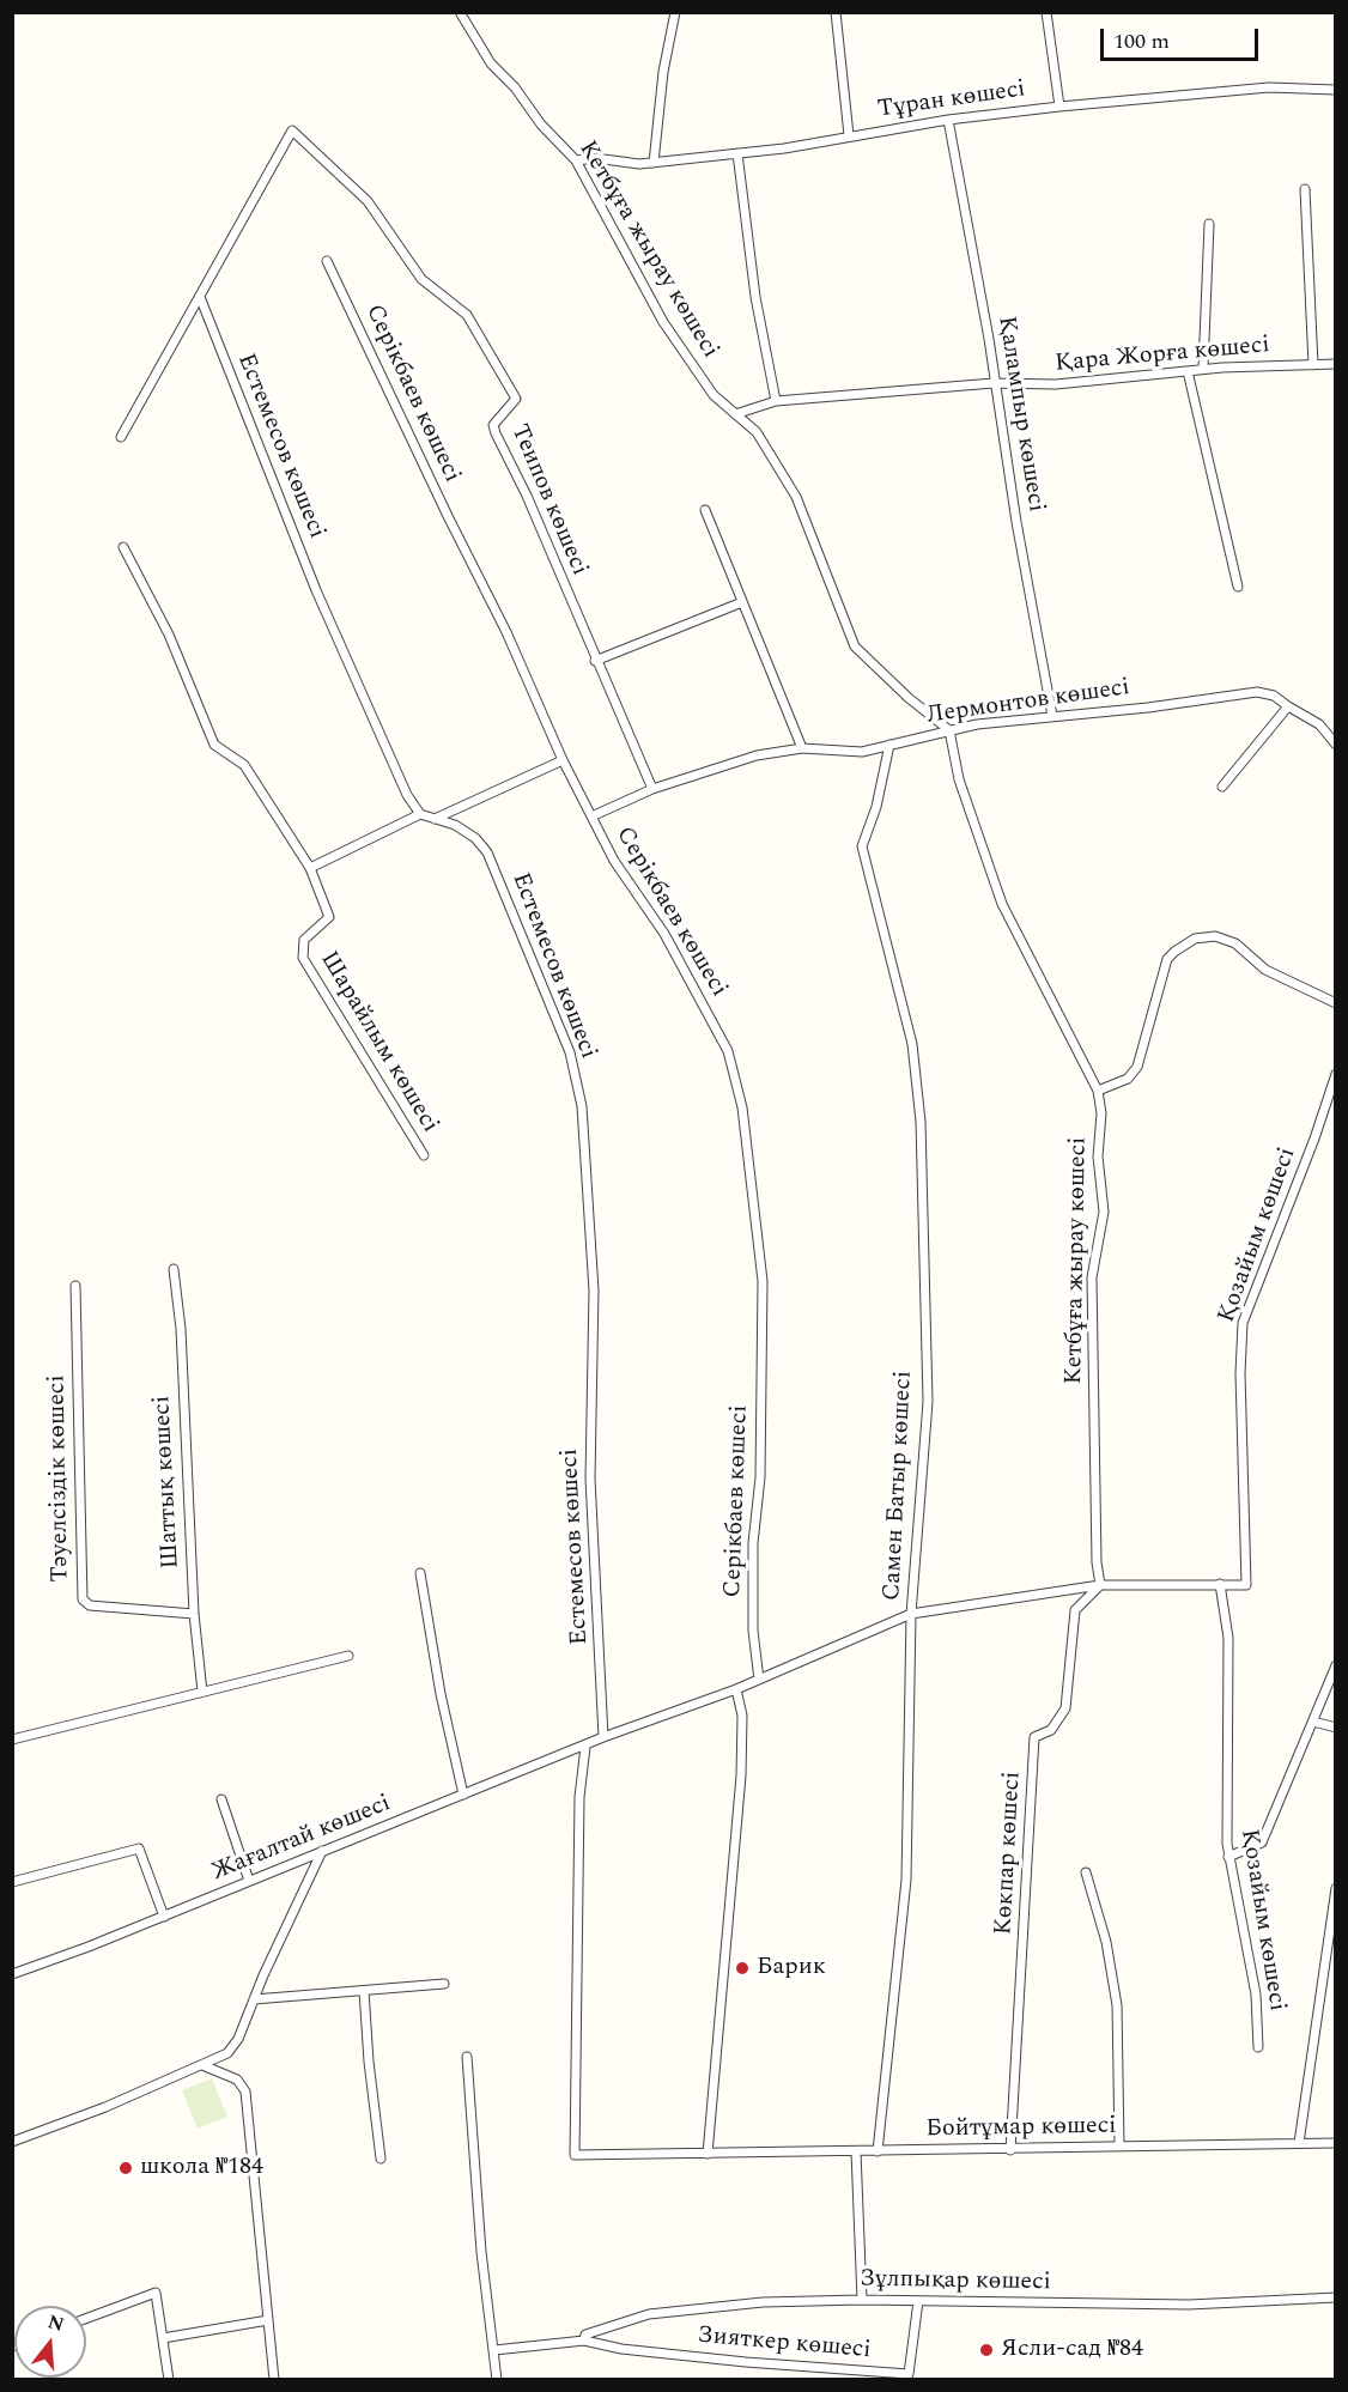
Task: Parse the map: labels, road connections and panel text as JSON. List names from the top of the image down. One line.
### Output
{"streets":{"street":["Тұран көшесі","Кетбұға жырау көшесі","Қара Жорға көшесі","Серікбаев көшесі","Қалампыр көшесі","Естемесов көшесі","Теипов көшесі","Лермонтов көшесі","Шарайлым көшесі","Қозайым көшесі","Тәуелсіздік көшесі","Шаттық көшесі","Самен Батыр көшесі","Жағалтай көшесі","Көкпар көшесі","Бойтұмар көшесі","Зұлпықар көшесі","Зияткер көшесі"]},"crossings":[["Тұран көшесі","Кетбұға жырау көшесі"],["Тұран көшесі","Қалампыр көшесі"],["Кетбұға жырау көшесі","Қара Жорға көшесі"],["Кетбұға жырау көшесі","Лермонтов көшесі"],["Кетбұға жырау көшесі","Көкпар көшесі"],["Қара Жорға көшесі","Қалампыр көшесі"],["Серікбаев көшесі","Лермонтов көшесі"],["Серікбаев көшесі","Жағалтай көшесі"],["Қалампыр көшесі","Лермонтов көшесі"],["Естемесов көшесі","Теипов көшесі"],["Естемесов көшесі","Жағалтай көшесі"],["Теипов көшесі","Лермонтов көшесі"],["Лермонтов көшесі","Самен Батыр көшесі"],["Тәуелсіздік көшесі","Шаттық көшесі"],["Самен Батыр көшесі","Бойтұмар көшесі"],["Жағалтай көшесі","Бойтұмар көшесі"],["Көкпар көшесі","Бойтұмар көшесі"],["Зұлпықар көшесі","Зияткер көшесі"]],"places":["Барик","школа №184","Ясли-сад №84"],"scale_bar":"100 m","north":"top"}
